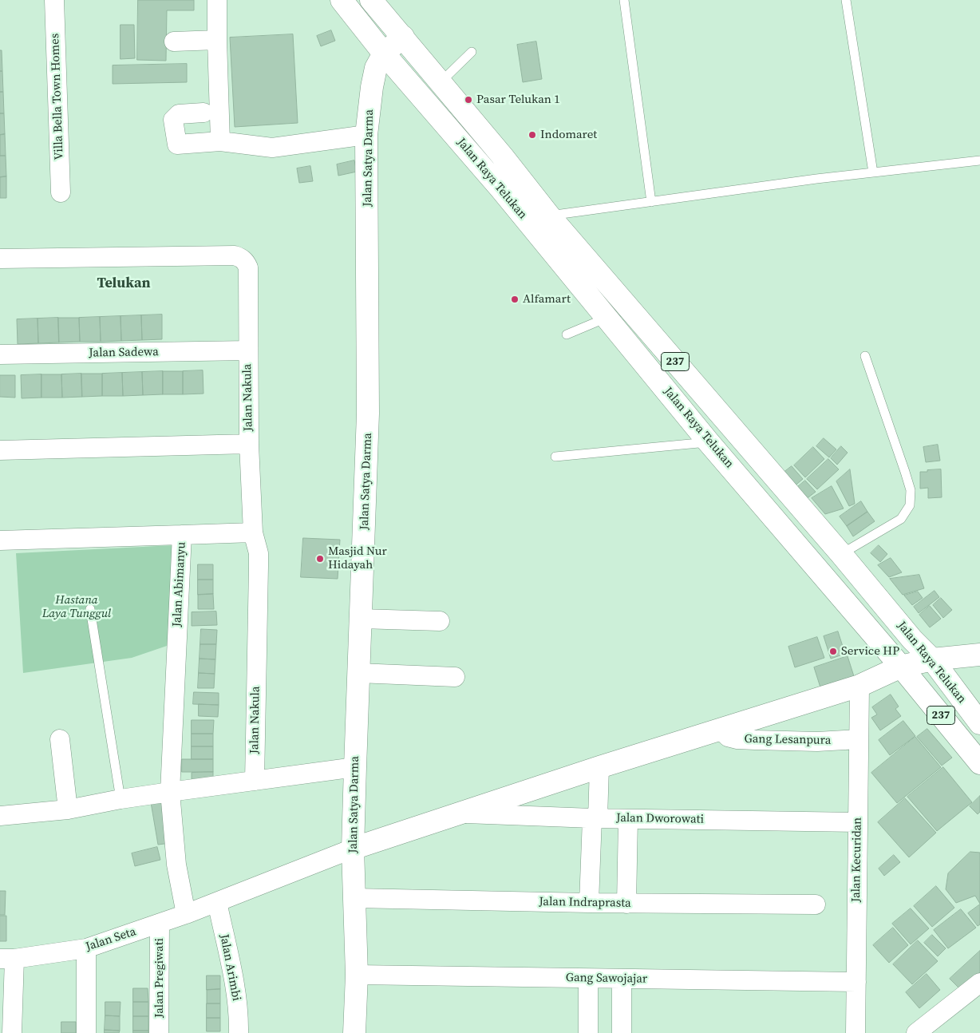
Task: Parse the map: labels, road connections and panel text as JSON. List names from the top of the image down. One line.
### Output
{"streets":{"main road":["Jalan Satya Darma","Jalan Raya Telukan","237"],"street":["Villa Bella Town Homes","Jalan Sadewa","Jalan Nakula","Jalan Abimanyu","Gang Lesanpura","Jalan Dworowati","Jalan Kecuridan","Jalan Indraprasta","Jalan Seta","Jalan Arimbi","Jalan Pregiwati","Gang Sawojajar"]},"crossings":[["Jalan Satya Darma","Jalan Raya Telukan"],["Jalan Satya Darma","Jalan Indraprasta"],["Jalan Satya Darma","Jalan Seta"],["Jalan Satya Darma","Gang Sawojajar"],["Jalan Sadewa","Jalan Nakula"],["Jalan Abimanyu","Jalan Seta"],["Gang Lesanpura","Jalan Kecuridan"],["Jalan Dworowati","Jalan Kecuridan"],["Jalan Kecuridan","Gang Sawojajar"],["Jalan Seta","Jalan Arimbi"],["Jalan Seta","Jalan Pregiwati"]],"districts":["Telukan"],"parks":["Hastana Laya Tunggul"],"places":["Pasar Telukan 1","Indomaret","Alfamart","Masjid Nur Hidayah","Service HP"]}
